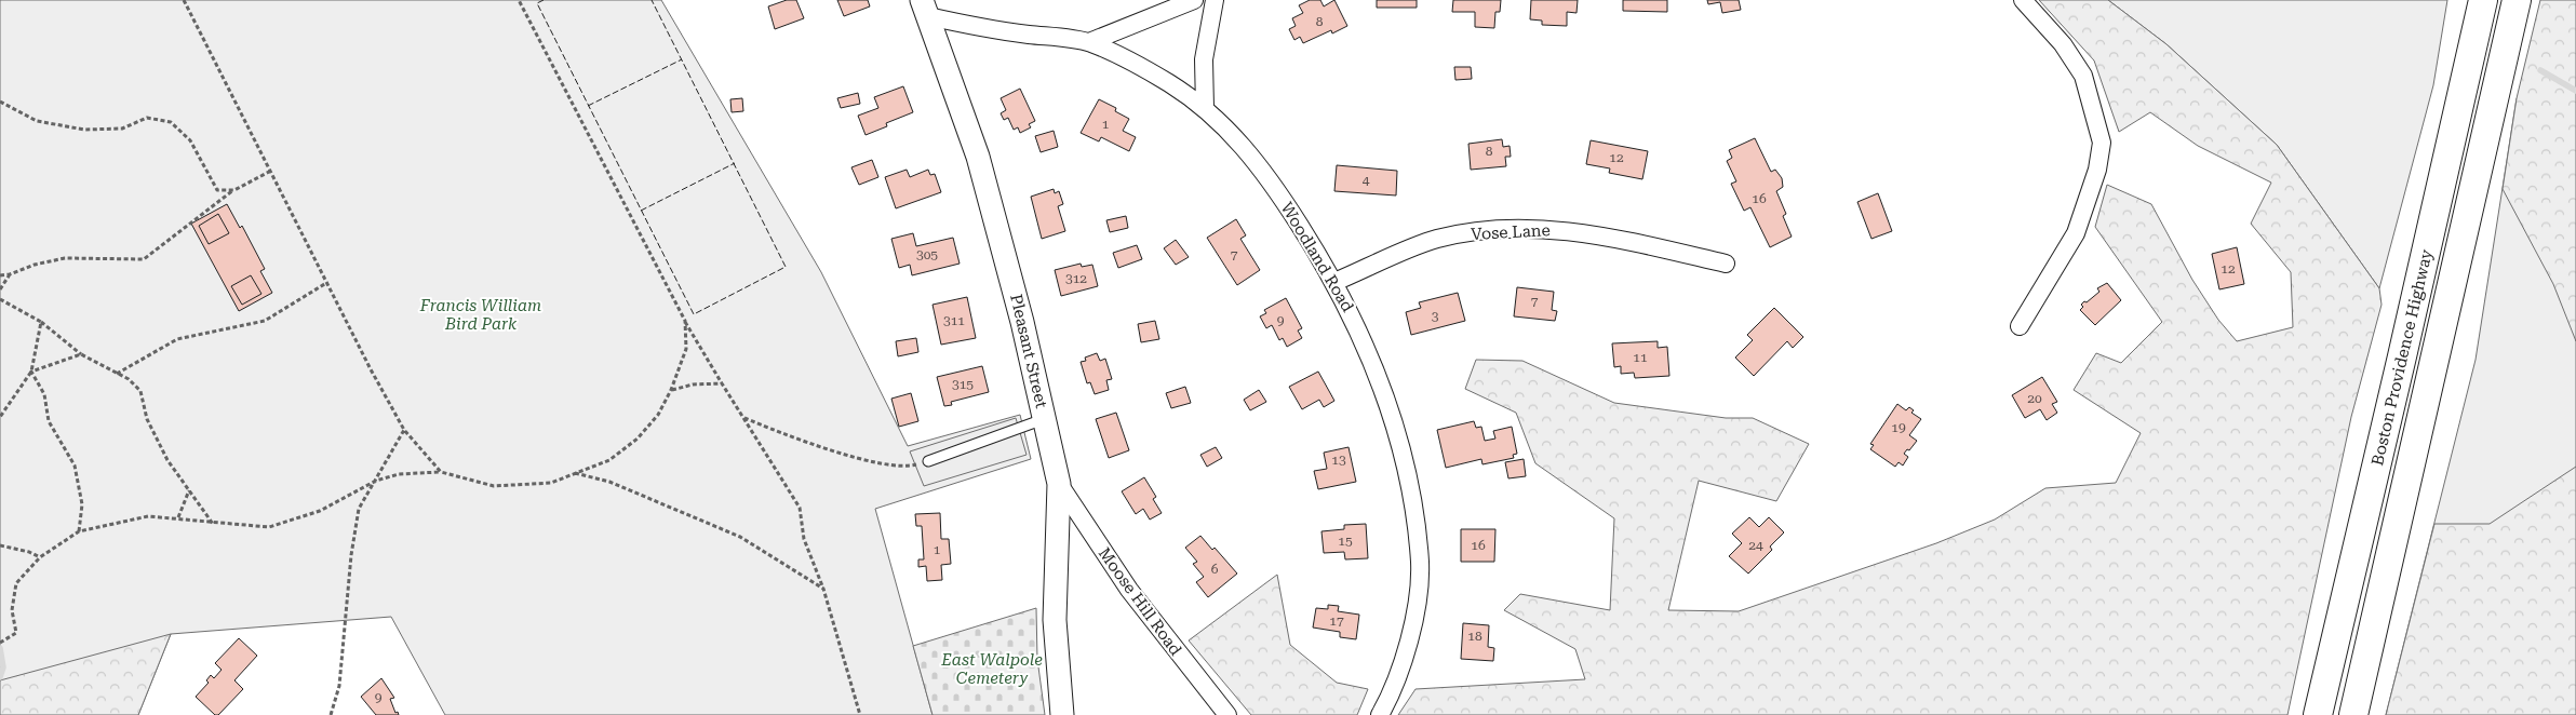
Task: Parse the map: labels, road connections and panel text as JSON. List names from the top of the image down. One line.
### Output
{"streets":{"main road":["Boston Providence Highway"],"street":["Vose Lane","Woodland Road","Pleasant Street","Moose Hill Road"]},"crossings":[["Vose Lane","Woodland Road"],["Woodland Road","Pleasant Street"],["Pleasant Street","Moose Hill Road"]],"parks":["Francis William Bird Park","East Walpole Cemetery"],"house_numbers":["8","1","8","12","4","16","305","7","12","312","7","3","311","9","11","315","20","19","13","15","16","24","1","6","17","18","9"]}
